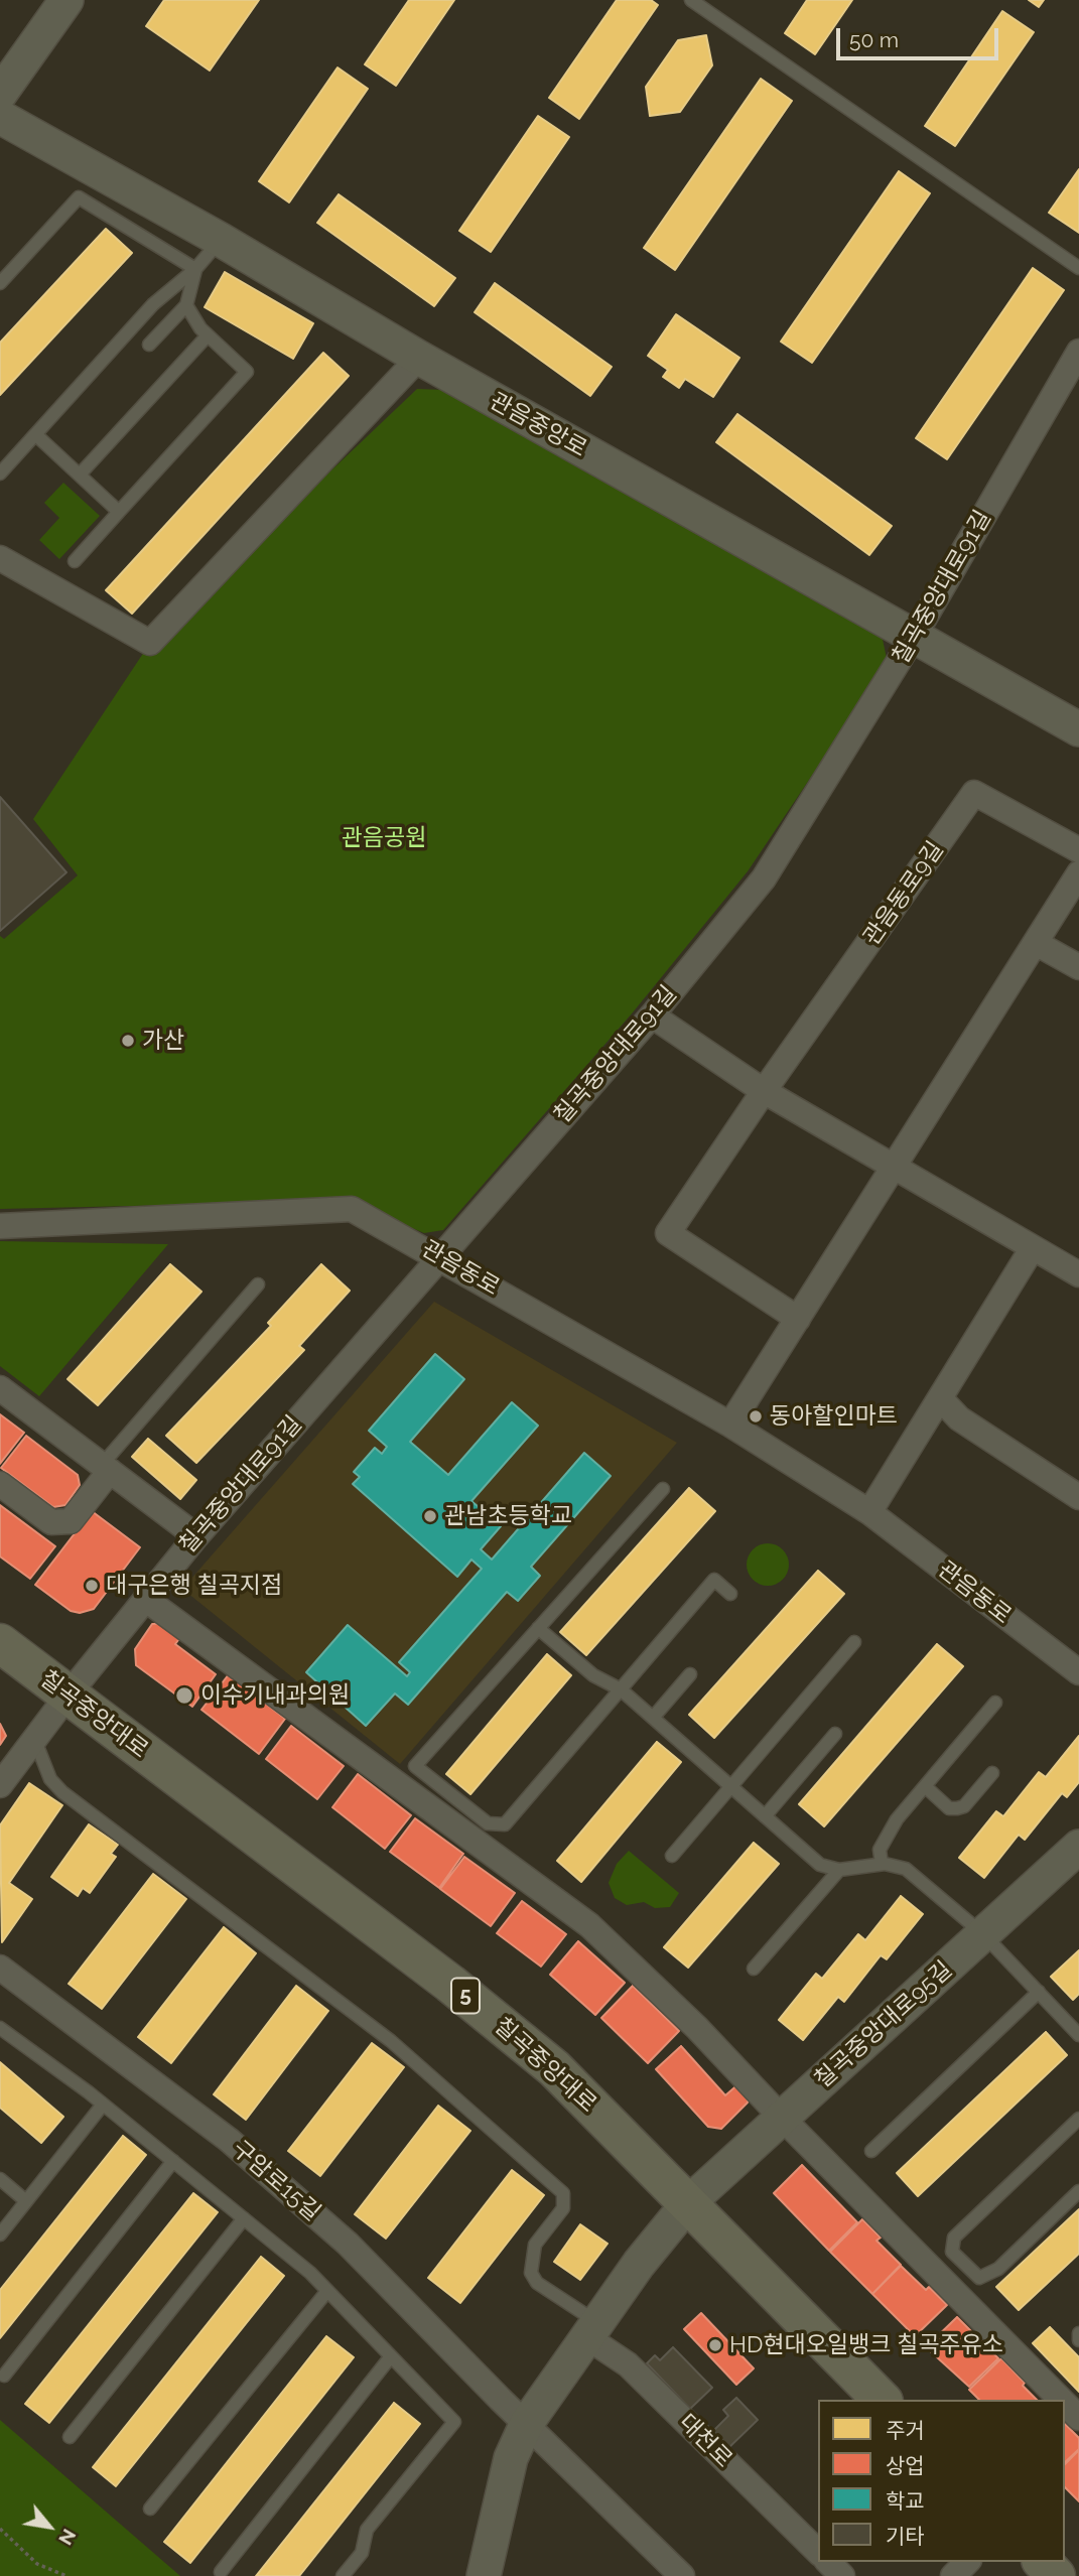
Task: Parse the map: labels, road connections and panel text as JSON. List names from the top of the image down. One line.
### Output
{"streets":{"main road":["관음중앙로","칠곡중앙대로","5","칠곡중앙대로95길"],"street":["칠곡중앙대로91길","관음동로9길","관음동로","구암로15길","대천로"]},"crossings":[["관음중앙로","칠곡중앙대로91길"],["칠곡중앙대로91길","관음동로"],["칠곡중앙대로91길","칠곡중앙대로"],["칠곡중앙대로","칠곡중앙대로95길"]],"parks":["관음공원"],"places":["가산","동아할인마트","관남초등학교","대구은행 칠곡지점","이수기내과의원","HD현대오일뱅크 칠곡주유소"],"legend":["주거","상업","학교","기타"],"scale_bar":"50 m","north":"bottom right"}
